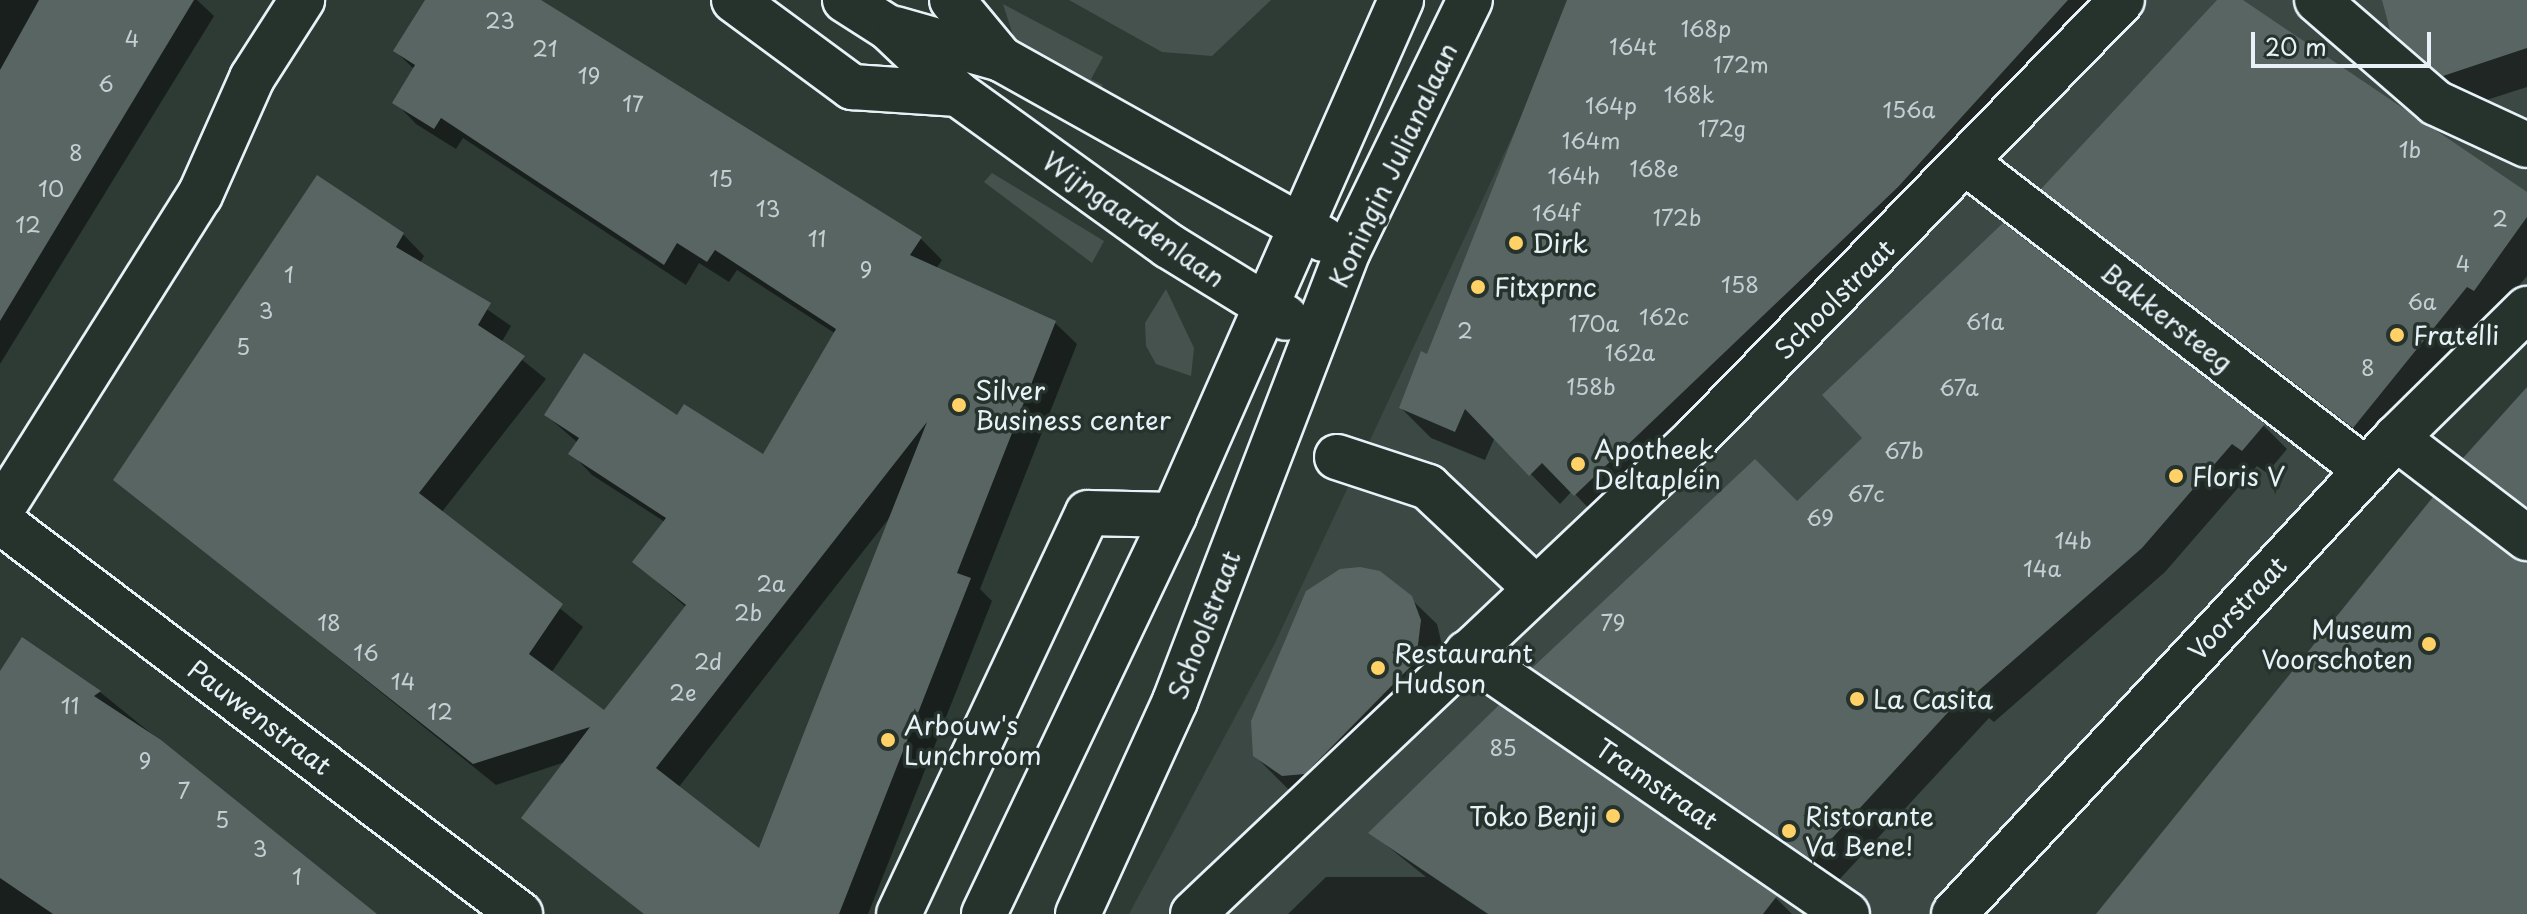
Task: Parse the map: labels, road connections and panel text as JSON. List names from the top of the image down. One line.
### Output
{"streets":{"street":["Koningin Julianalaan","Wijngaardenlaan","Schoolstraat","Bakkersteeg","Voorstraat","Pauwenstraat","Tramstraat"]},"crossings":[["Koningin Julianalaan","Wijngaardenlaan"],["Koningin Julianalaan","Schoolstraat"],["Wijngaardenlaan","Schoolstraat"],["Schoolstraat","Bakkersteeg"],["Schoolstraat","Tramstraat"],["Bakkersteeg","Voorstraat"]],"places":["Dirk","Fitxprnc","Fratelli","Silver Business center","Apotheek Deltaplein","Floris V","Museum Voorschoten","Restaurant Hudson","La Casita","Arbouw's Lunchroom","Toko Benji","Ristorante Va Bene!"],"house_numbers":["23","168p","4","164t","21","172m","19","6","168k","17","164p","156a","172g","164m","1b","8","168e","164h","15","10","13","164f","172b","2","12","11","4","9","1","158","6a","3","162c","61a","170a","2","5","162a","8","158b","67a","67b","67c","69","14b","14a","2a","2b","18","79","16","2d","14","2e","11","12","85","9","7","5","3","1"],"scale_bar":"20 m"}
